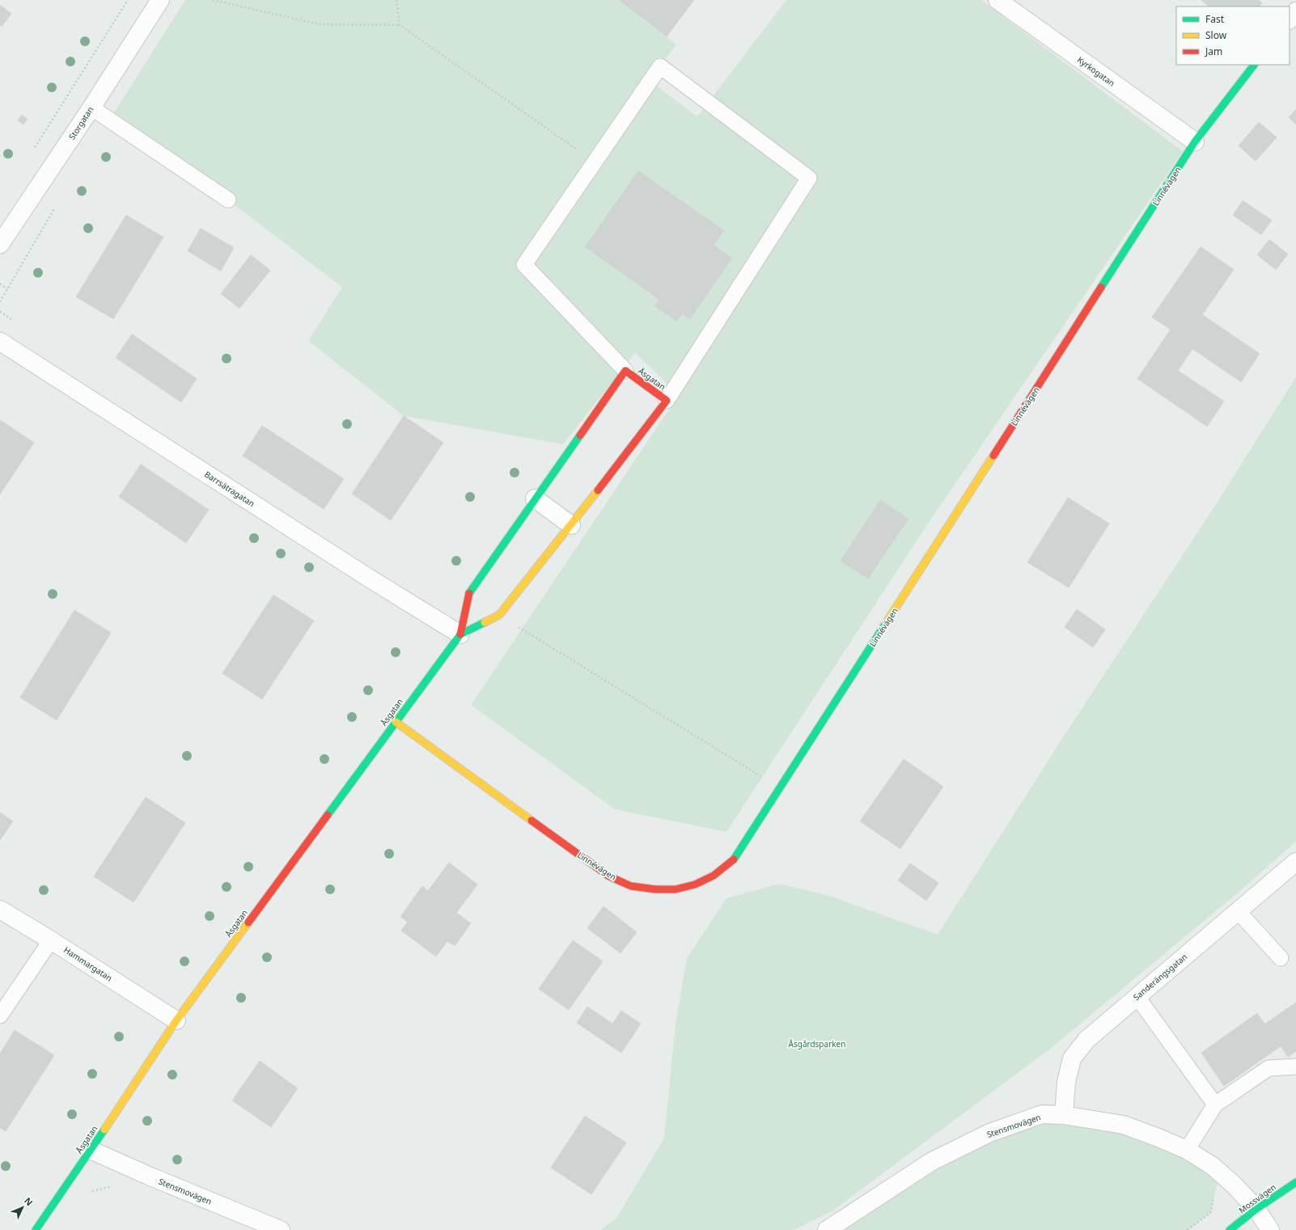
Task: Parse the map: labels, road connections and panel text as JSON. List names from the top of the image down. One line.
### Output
{"streets":{"street":["Kyrkogatan","Storgatan","Linnévägen","Åsgatan","Barrsätragatan","Hammargatan","Sanderängsgatan","Stensmovägen","Mossvägen"]},"crossings":[["Kyrkogatan","Linnévägen"],["Linnévägen","Åsgatan"],["Åsgatan","Barrsätragatan"],["Åsgatan","Hammargatan"],["Åsgatan","Stensmovägen"],["Sanderängsgatan","Stensmovägen"],["Stensmovägen","Mossvägen"]],"parks":["Åsgårdsparken"],"legend":["Fast","Slow","Jam"],"north":"top right"}
